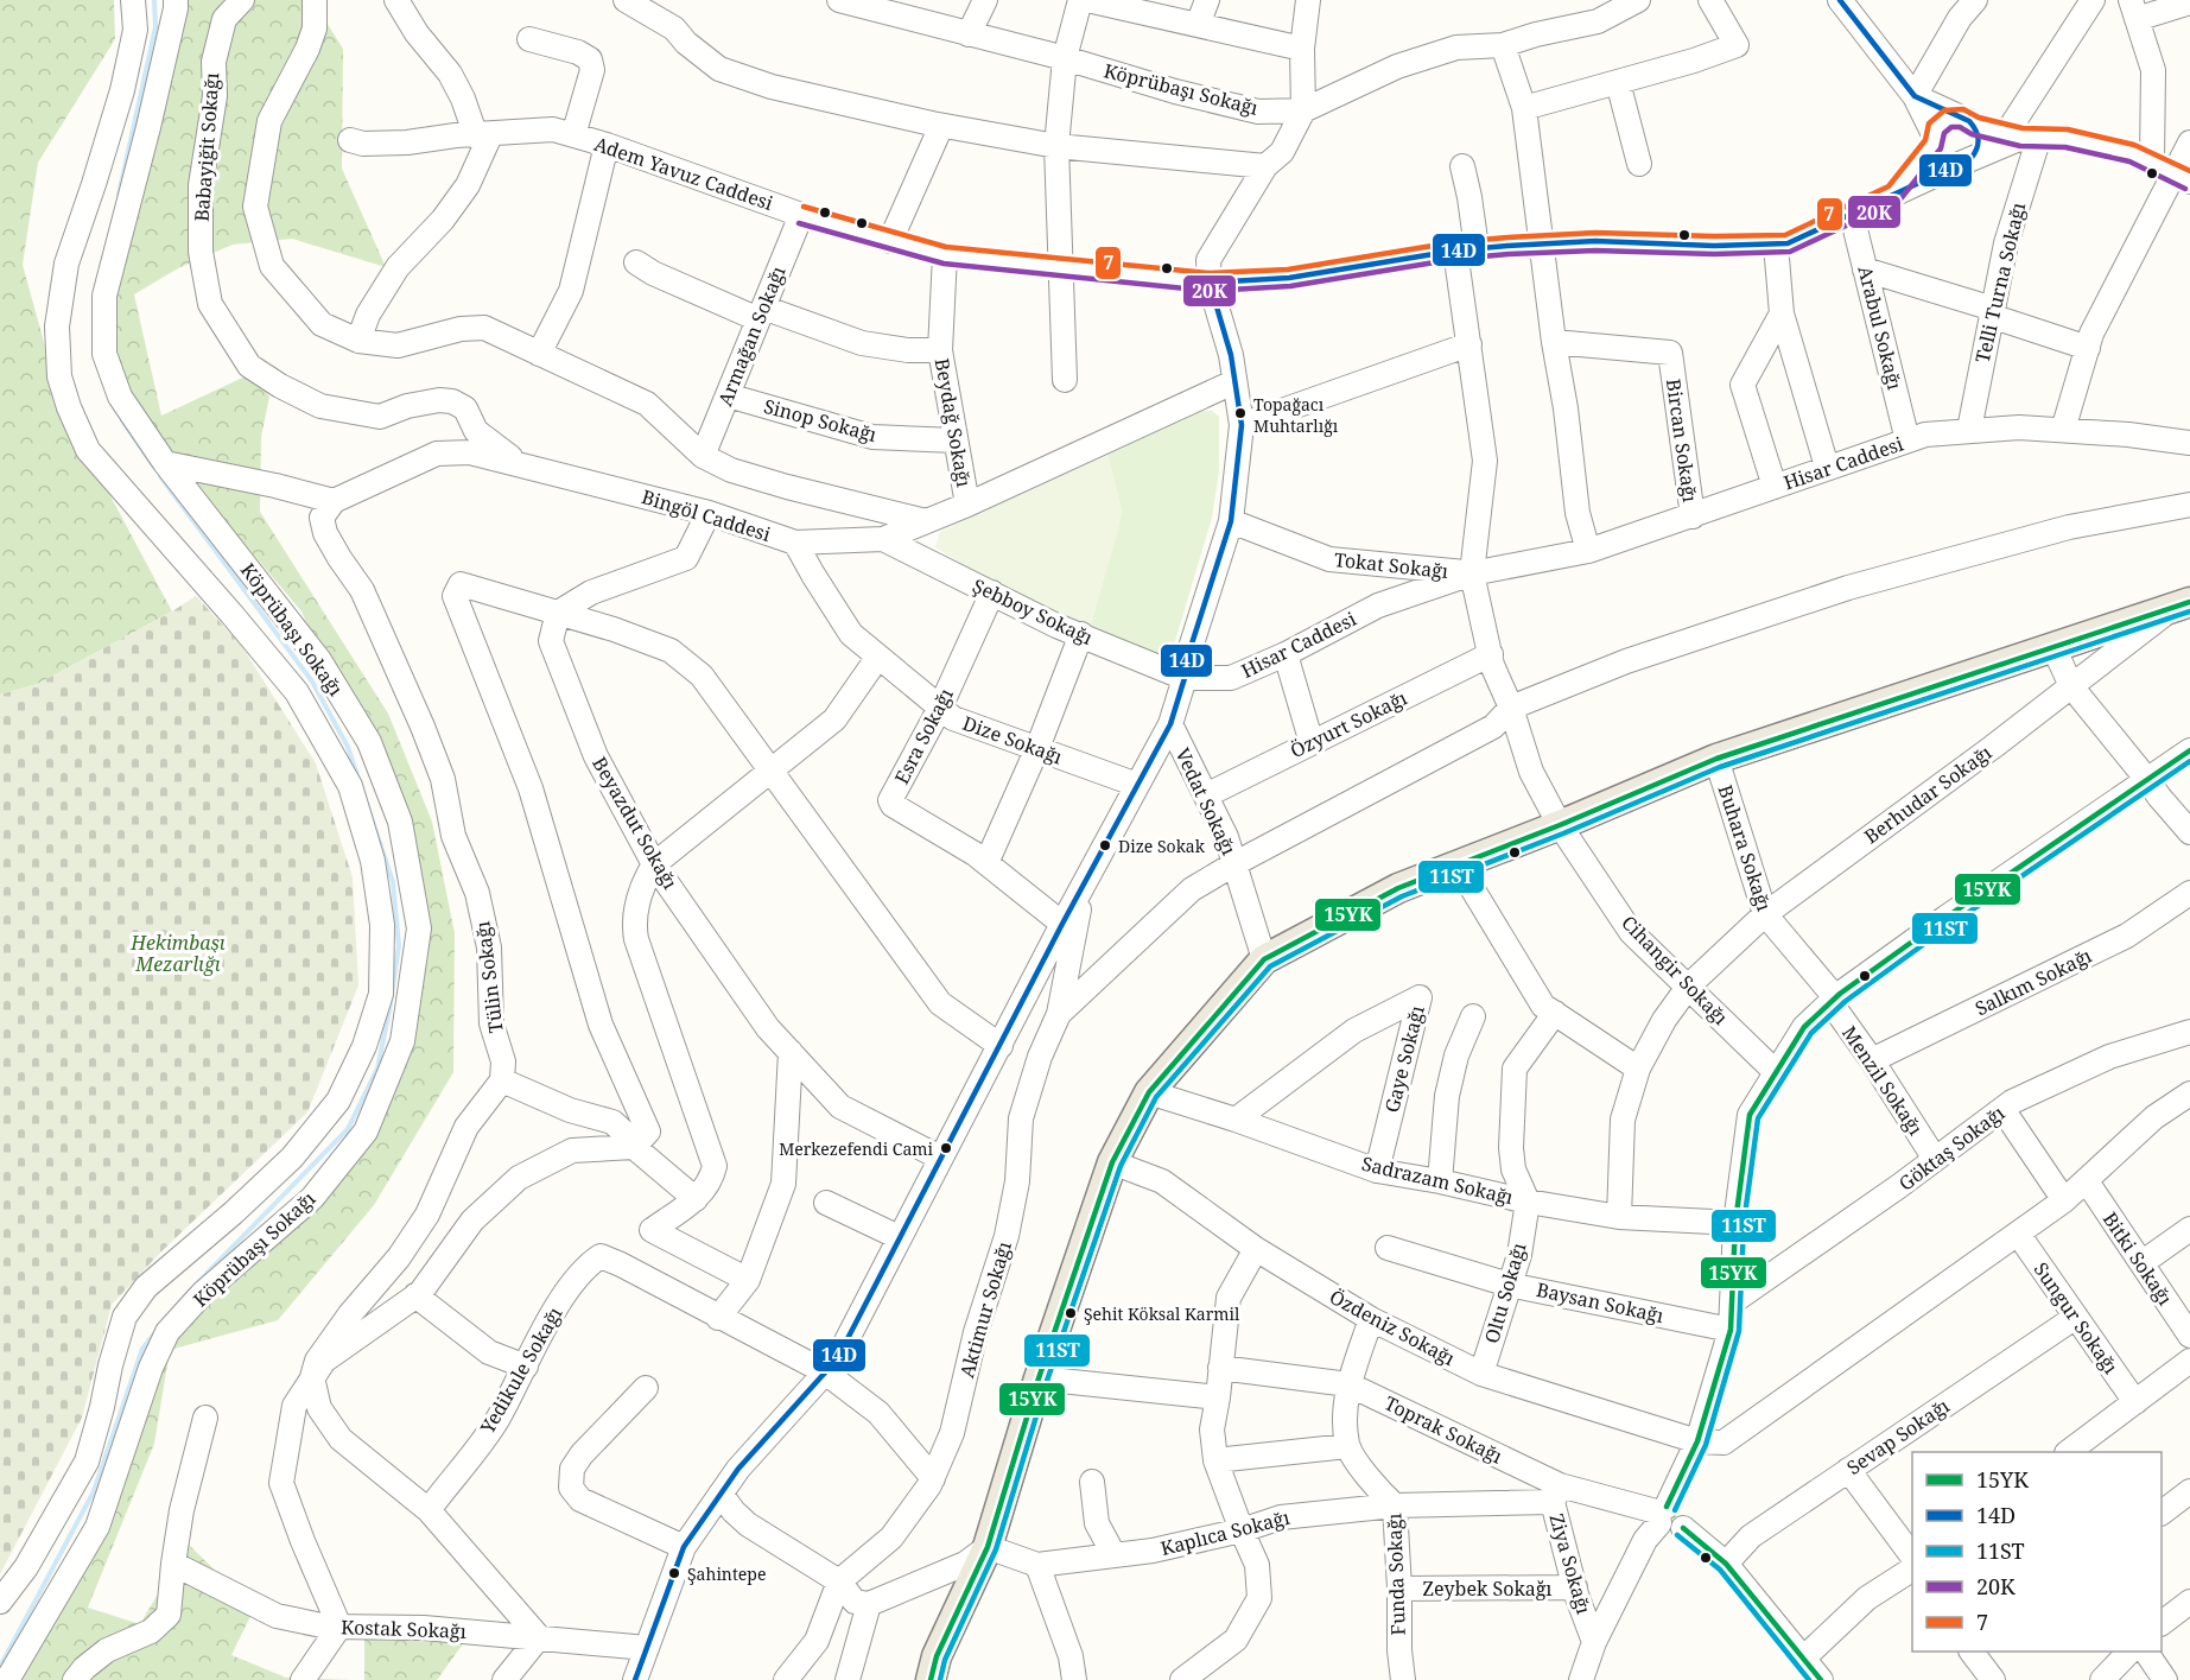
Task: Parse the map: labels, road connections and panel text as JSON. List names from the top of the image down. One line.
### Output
{"streets":{"street":["Köprübaşı Sokağı","Babayiğit Sokağı","Adem Yavuz Caddesi","Telli Turna Sokağı","Arabul Sokağı","Armağan Sokağı","Sinop Sokağı","Beydağ Sokağı","Bircan Sokağı","Hisar Caddesi","Bingöl Caddesi","Tokat Sokağı","Şebboy Sokağı","Özyurt Sokağı","Esra Sokağı","Dize Sokağı","Berhudar Sokağı","Vedat Sokağı","Beyazdut Sokağı","Buhara Sokağı","Cihangir Sokağı","Tülin Sokağı","Salkım Sokağı","Gaye Sokağı","Menzil Sokağı","Göktaş Sokağı","Sadrazam Sokağı","Bitki Sokağı","Oltu Sokağı","Baysan Sokağı","Aktimur Sokağı","Sungur Sokağı","Özdeniz Sokağı","Yedikule Sokağı","Toprak Sokağı","Sevap Sokağı","Kaplıca Sokağı","Ziya Sokağı","Funda Sokağı","Zeybek Sokağı","Kostak Sokağı"]},"crossings":[["Babayiğit Sokağı","Bingöl Caddesi"],["Adem Yavuz Caddesi","Telli Turna Sokağı"],["Adem Yavuz Caddesi","Arabul Sokağı"],["Adem Yavuz Caddesi","Armağan Sokağı"],["Adem Yavuz Caddesi","Beydağ Sokağı"],["Adem Yavuz Caddesi","Cihangir Sokağı"],["Telli Turna Sokağı","Hisar Caddesi"],["Arabul Sokağı","Hisar Caddesi"],["Armağan Sokağı","Sinop Sokağı"],["Sinop Sokağı","Beydağ Sokağı"],["Beydağ Sokağı","Bingöl Caddesi"],["Bircan Sokağı","Hisar Caddesi"],["Hisar Caddesi","Tokat Sokağı"],["Hisar Caddesi","Şebboy Sokağı"],["Hisar Caddesi","Cihangir Sokağı"],["Bingöl Caddesi","Şebboy Sokağı"],["Bingöl Caddesi","Dize Sokağı"],["Bingöl Caddesi","Tülin Sokağı"],["Tokat Sokağı","Cihangir Sokağı"],["Şebboy Sokağı","Esra Sokağı"],["Özyurt Sokağı","Vedat Sokağı"],["Özyurt Sokağı","Cihangir Sokağı"],["Esra Sokağı","Dize Sokağı"],["Berhudar Sokağı","Buhara Sokağı"],["Berhudar Sokağı","Cihangir Sokağı"],["Berhudar Sokağı","Sadrazam Sokağı"],["Buhara Sokağı","Menzil Sokağı"],["Salkım Sokağı","Menzil Sokağı"],["Gaye Sokağı","Sadrazam Sokağı"],["Menzil Sokağı","Göktaş Sokağı"],["Sadrazam Sokağı","Oltu Sokağı"],["Oltu Sokağı","Baysan Sokağı"],["Oltu Sokağı","Özdeniz Sokağı"],["Aktimur Sokağı","Yedikule Sokağı"],["Sungur Sokağı","Sevap Sokağı"],["Toprak Sokağı","Sevap Sokağı"],["Toprak Sokağı","Kaplıca Sokağı"],["Toprak Sokağı","Ziya Sokağı"],["Kaplıca Sokağı","Ziya Sokağı"],["Kaplıca Sokağı","Funda Sokağı"],["Ziya Sokağı","Zeybek Sokağı"],["Funda Sokağı","Zeybek Sokağı"]],"parks":["Hekimbaşı Mezarlığı"],"places":["Topağacı Muhtarlığı","Dize Sokak","Merkezefendi Cami","Şehit Köksal Karmil","Şahintepe"],"lines":["transit line 14D","transit line 7","transit line 20K","transit line 15YK","transit line 11ST"],"legend":["15YK","14D","11ST","20K","7"]}
